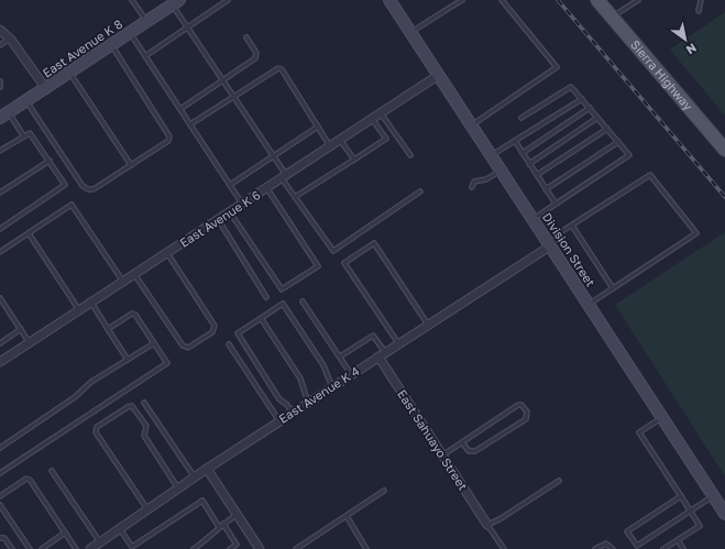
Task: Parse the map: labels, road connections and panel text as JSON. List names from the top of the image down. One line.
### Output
{"streets":{"main road":["East Avenue K 8","Sierra Highway","Division Street"],"street":["East Avenue K 6","East Avenue K 4","East Sahuayo Street"]},"crossings":[["East Avenue K 6","Division Street"],["Division Street","East Avenue K 4"],["East Avenue K 4","East Sahuayo Street"]],"north":"bottom right"}
